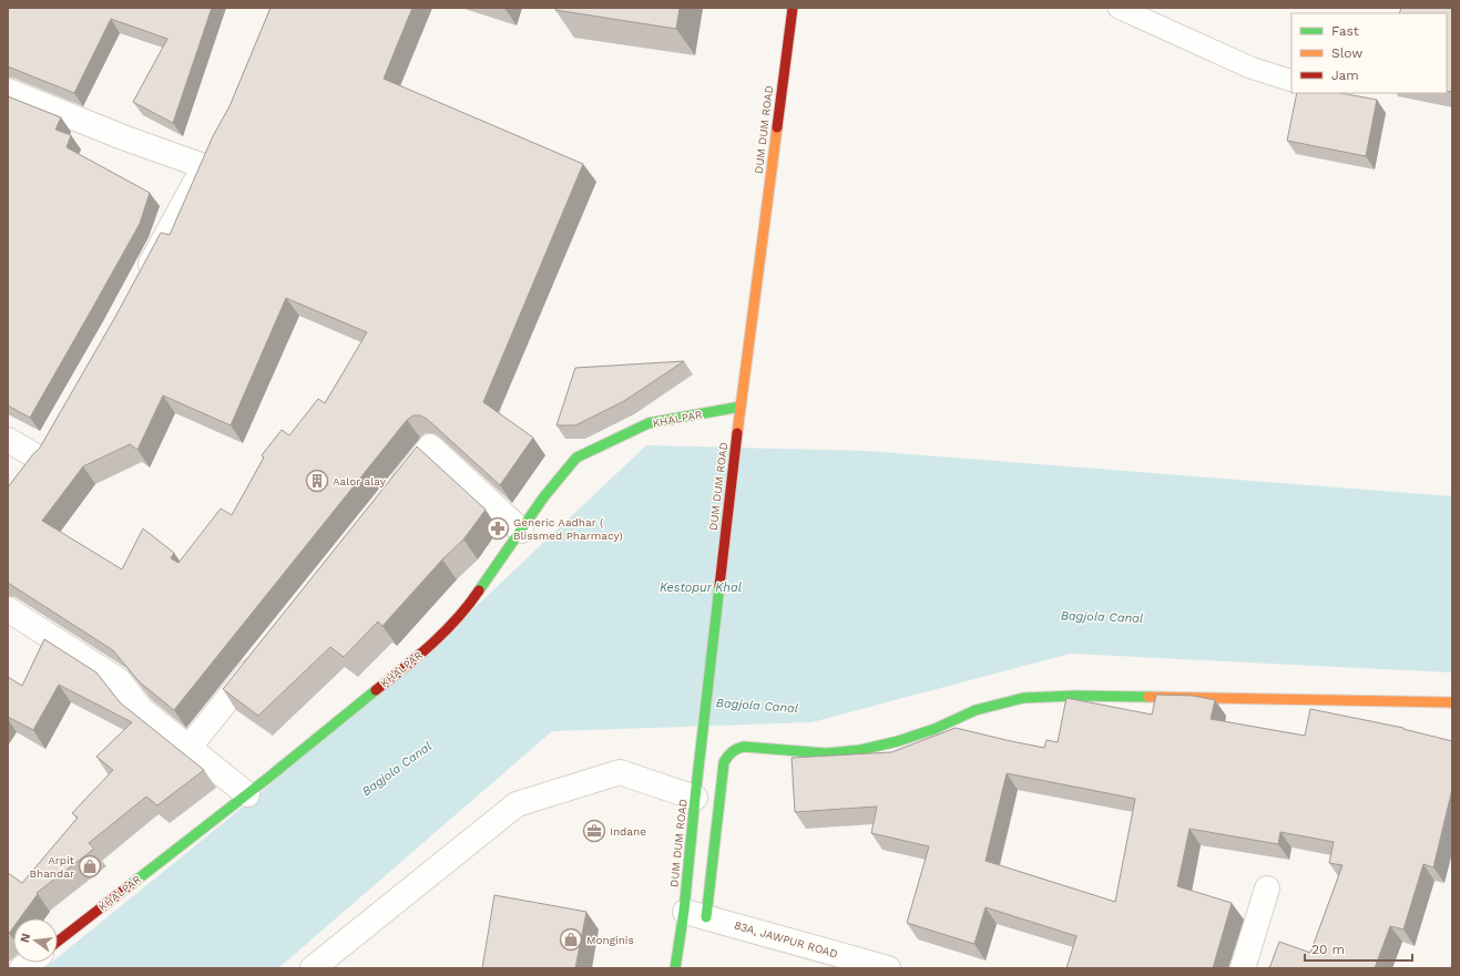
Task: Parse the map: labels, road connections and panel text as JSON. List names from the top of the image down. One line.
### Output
{"streets":{"street":["DUM DUM ROAD","KHALPAR","83A, JAWPUR ROAD"]},"crossings":[["DUM DUM ROAD","KHALPAR"],["DUM DUM ROAD","83A, JAWPUR ROAD"]],"water":["Kestopur Khal","Bagjola Canal"],"places":{"building":["Aalor alay"],"pharmacy":["Generic Aadhar ( Blissmed Pharmacy)"],"office":["Indane"],"shop":["Arpit Bhandar","Monginis"]},"legend":["Fast","Slow","Jam"],"scale_bar":"20 m","north":"left"}
